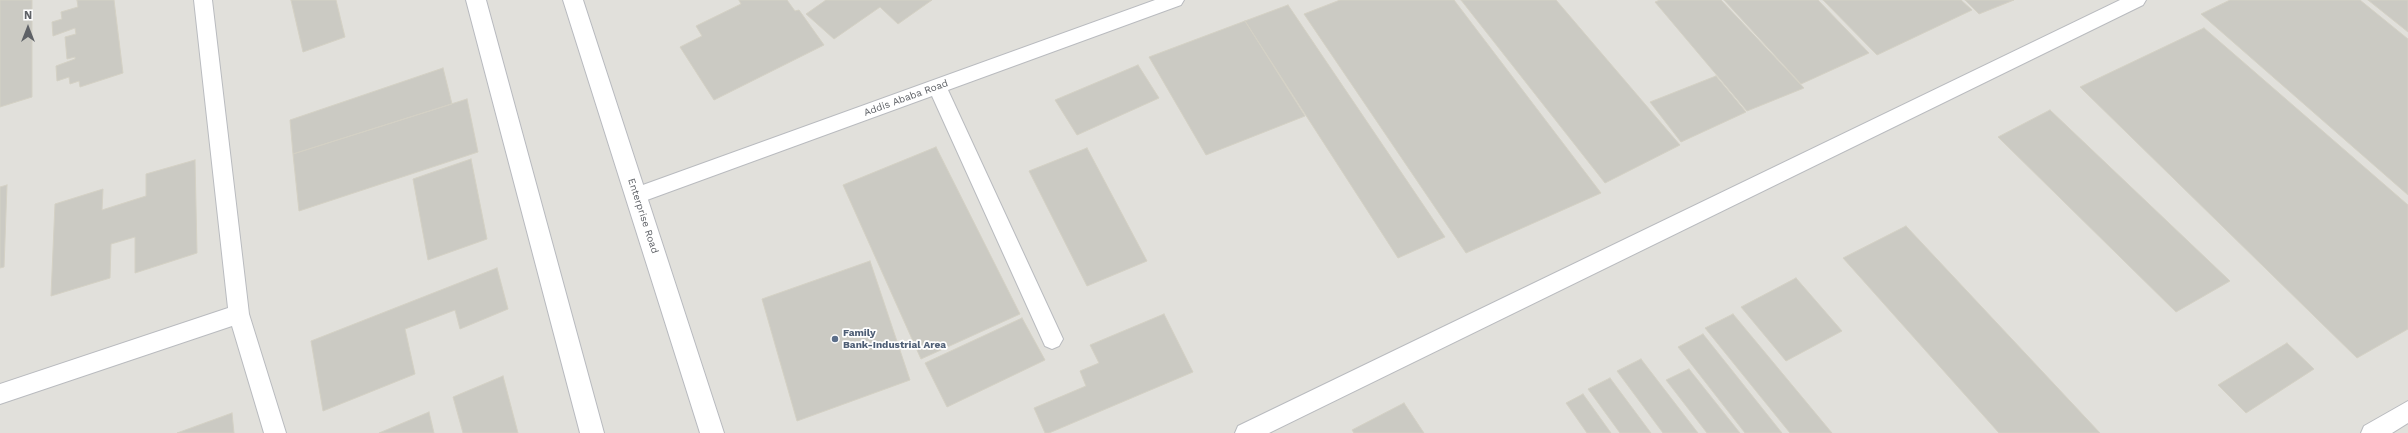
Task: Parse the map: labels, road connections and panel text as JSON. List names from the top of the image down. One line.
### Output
{"streets":{"main road":["Enterprise Road"],"lane":["Addis Ababa Road"]},"crossings":[["Addis Ababa Road","Enterprise Road"]],"places":["Family Bank-Industrial Area"],"north":"top"}
